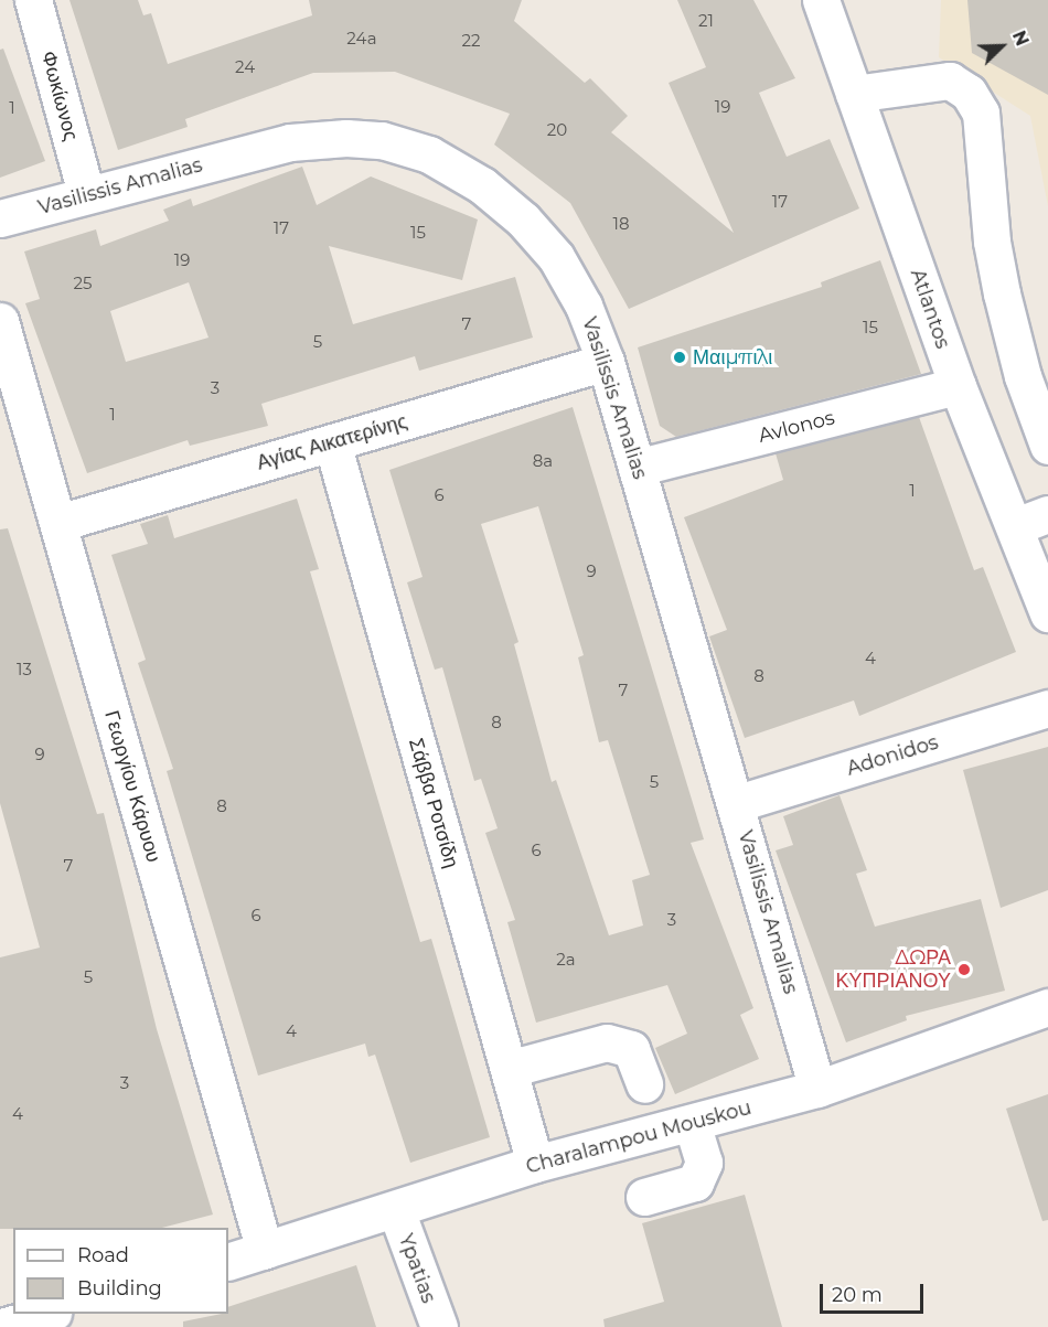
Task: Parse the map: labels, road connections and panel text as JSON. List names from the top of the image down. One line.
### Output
{"streets":{"street":["Φωκίωνος","Vasilissis Amalias","Atlantos","Avlonos","Αγίας Αικατερίνης","Adonidos","Γεωργίου Κάρυου","Σάββα Ροτσίδη","Charalampou Mouskou","Ypatias"]},"crossings":[["Φωκίωνος","Vasilissis Amalias"],["Vasilissis Amalias","Avlonos"],["Vasilissis Amalias","Αγίας Αικατερίνης"],["Vasilissis Amalias","Adonidos"],["Vasilissis Amalias","Charalampou Mouskou"],["Atlantos","Avlonos"],["Αγίας Αικατερίνης","Γεωργίου Κάρυου"],["Αγίας Αικατερίνης","Σάββα Ροτσίδη"],["Γεωργίου Κάρυου","Charalampou Mouskou"],["Σάββα Ροτσίδη","Charalampou Mouskou"],["Charalampou Mouskou","Ypatias"]],"places":["Μαιμπιλι","ΔΩΡΑ ΚΥΠΡΙΑΝΟΥ"],"house_numbers":["21","24a","22","24","19","1","20","17","18","17","15","19","25","7","15","5","3","1","8a","1","6","9","4","13","8","7","8","9","5","8","6","7","6","3","2a","5","4","3","4"],"legend":["Road","Building"],"scale_bar":"20 m","north":"top right"}
